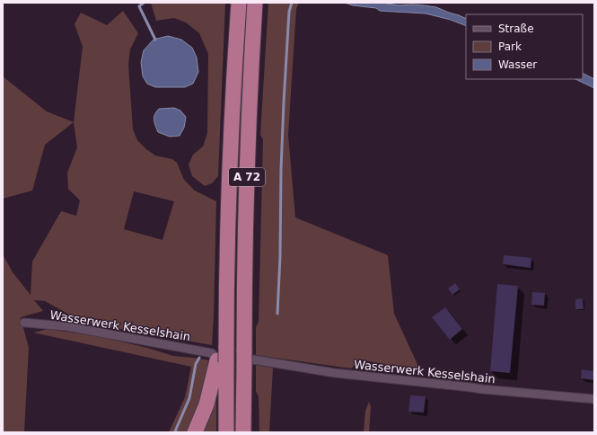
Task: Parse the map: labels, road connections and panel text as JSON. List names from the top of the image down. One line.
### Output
{"streets":{"highway":["A 72"],"street":["Wasserwerk Kesselshain"]},"crossings":[["A 72","Wasserwerk Kesselshain"]],"legend":["Straße","Park","Wasser"]}
